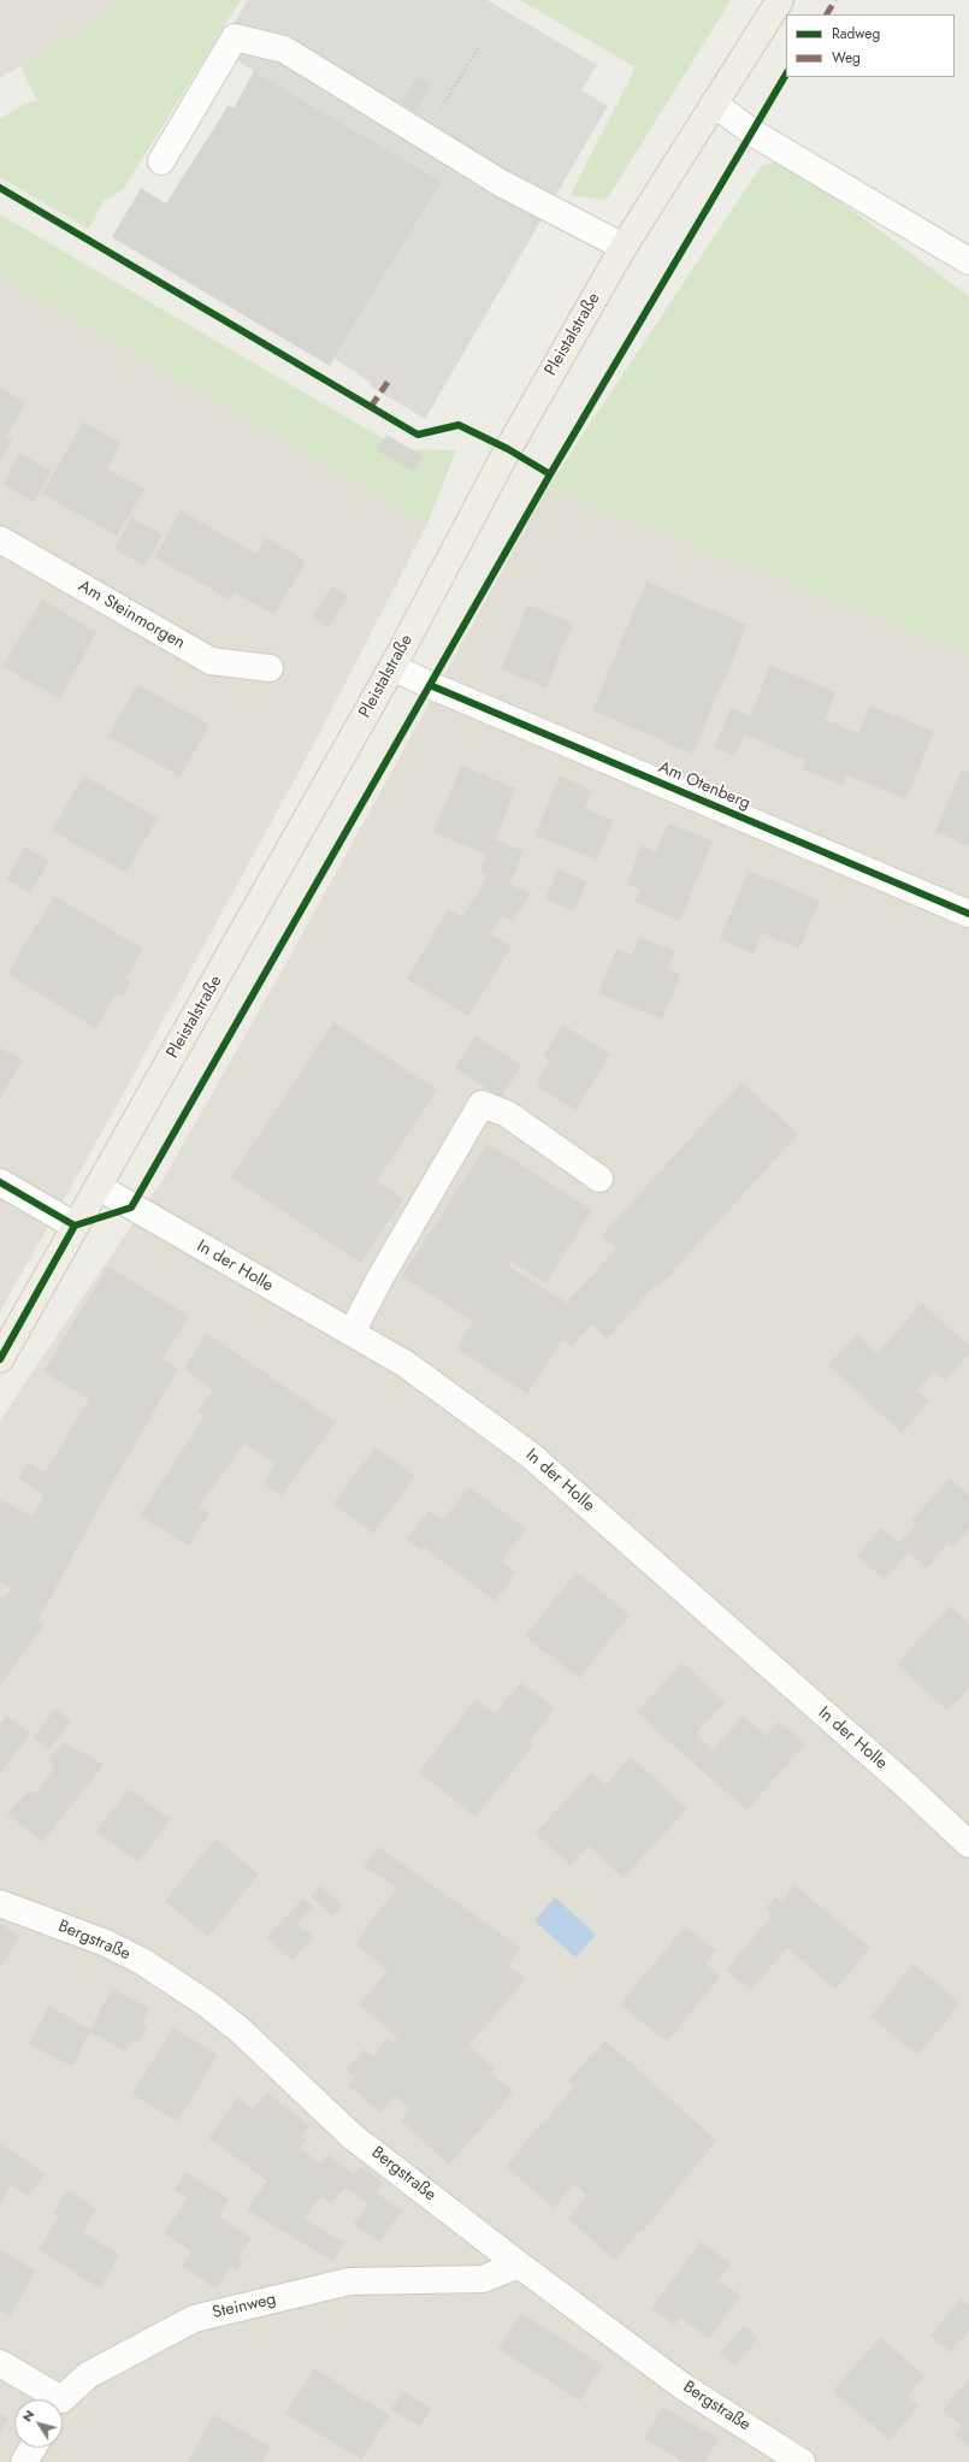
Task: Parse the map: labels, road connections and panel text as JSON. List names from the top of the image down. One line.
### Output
{"streets":{"main road":["Pleistalstraße"],"street":["Am Steinmorgen","Am Otenberg","In der Holle","Bergstraße","Steinweg"]},"crossings":[["Pleistalstraße","Am Otenberg"],["Pleistalstraße","In der Holle"],["Bergstraße","Steinweg"]],"legend":["Radweg","Weg"],"north":"top left"}
